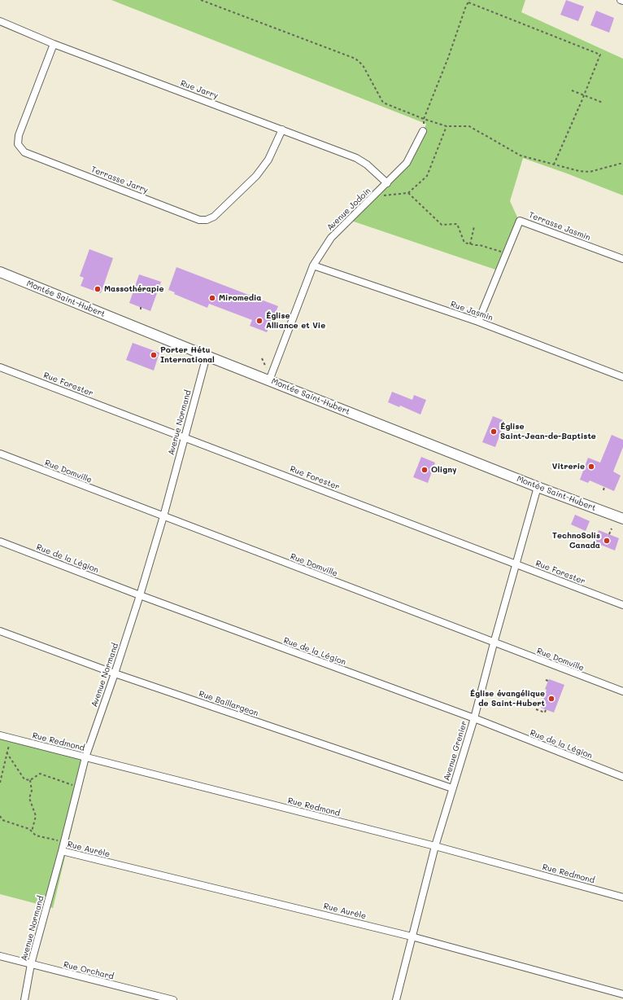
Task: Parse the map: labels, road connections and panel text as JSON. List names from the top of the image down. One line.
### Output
{"streets":{"street":["Rue Jarry","Terrasse Jarry","Avenue Jodoin","Terrasse Jasmin","Montée Saint-Hubert","Rue Jasmin","Rue Forester","Avenue Normand","Rue Domville","Rue de la Légion","Rue Baillargeon","Rue Redmond","Avenue Grenier","Rue Aurèle","Rue Orchard"]},"crossings":[["Rue Jarry","Terrasse Jarry"],["Rue Jarry","Avenue Jodoin"],["Avenue Jodoin","Montée Saint-Hubert"],["Avenue Jodoin","Rue Jasmin"],["Terrasse Jasmin","Rue Jasmin"],["Montée Saint-Hubert","Avenue Normand"],["Montée Saint-Hubert","Avenue Grenier"],["Rue Forester","Avenue Normand"],["Rue Forester","Avenue Grenier"],["Avenue Normand","Rue Domville"],["Avenue Normand","Rue de la Légion"],["Avenue Normand","Rue Baillargeon"],["Avenue Normand","Rue Redmond"],["Avenue Normand","Rue Aurèle"],["Avenue Normand","Rue Orchard"],["Rue Domville","Avenue Grenier"],["Rue de la Légion","Avenue Grenier"],["Rue Baillargeon","Avenue Grenier"],["Rue Redmond","Avenue Grenier"],["Avenue Grenier","Rue Aurèle"]],"places":["Massothérapie","Miromedia","Église Alliance et Vie","Porter Hétu International","Église Saint-Jean-de-Baptiste","Vitrerie","Oligny","TechnoSolis Canada","Église évangélique de Saint-Hubert"]}
